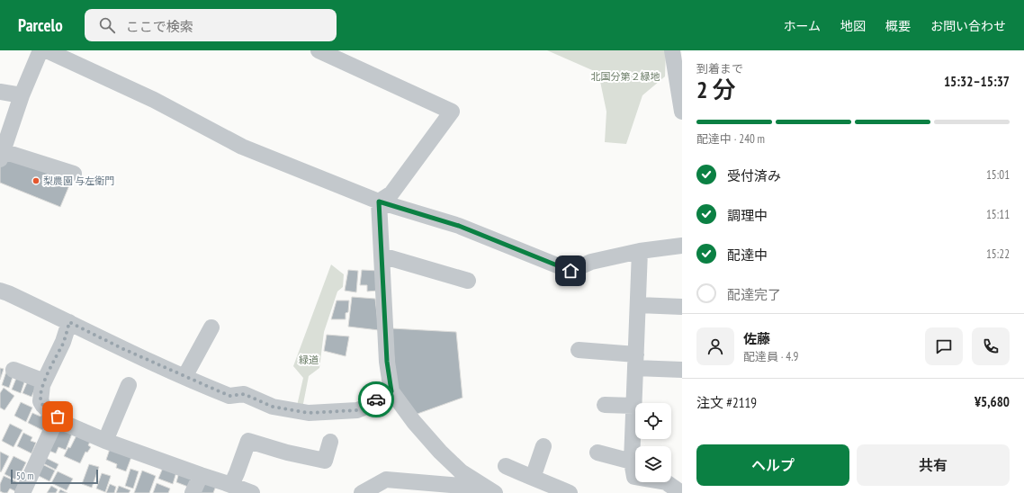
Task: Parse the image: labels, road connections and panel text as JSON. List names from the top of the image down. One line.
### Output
{"parks":["北国分第２緑地","緑道"],"places":["梨農園 与左衛門"],"scale_bar":"50 m","page":{"header":"Parcelo","search":"ここで検索","nav":["ホーム","地図","概要","お問い合わせ"],"heading":["2 分","到着まで","15:32–15:37"],"panel":["佐藤","配達員 · 4.9","注文 #2119","¥5,680"],"bar":"配達中 · 240 m","list":[["受付済み","15:01"],["調理中","15:11"],["配達中","15:22"],"配達完了"],"buttons":["ヘルプ","共有"],"scale":"50 m"}}
